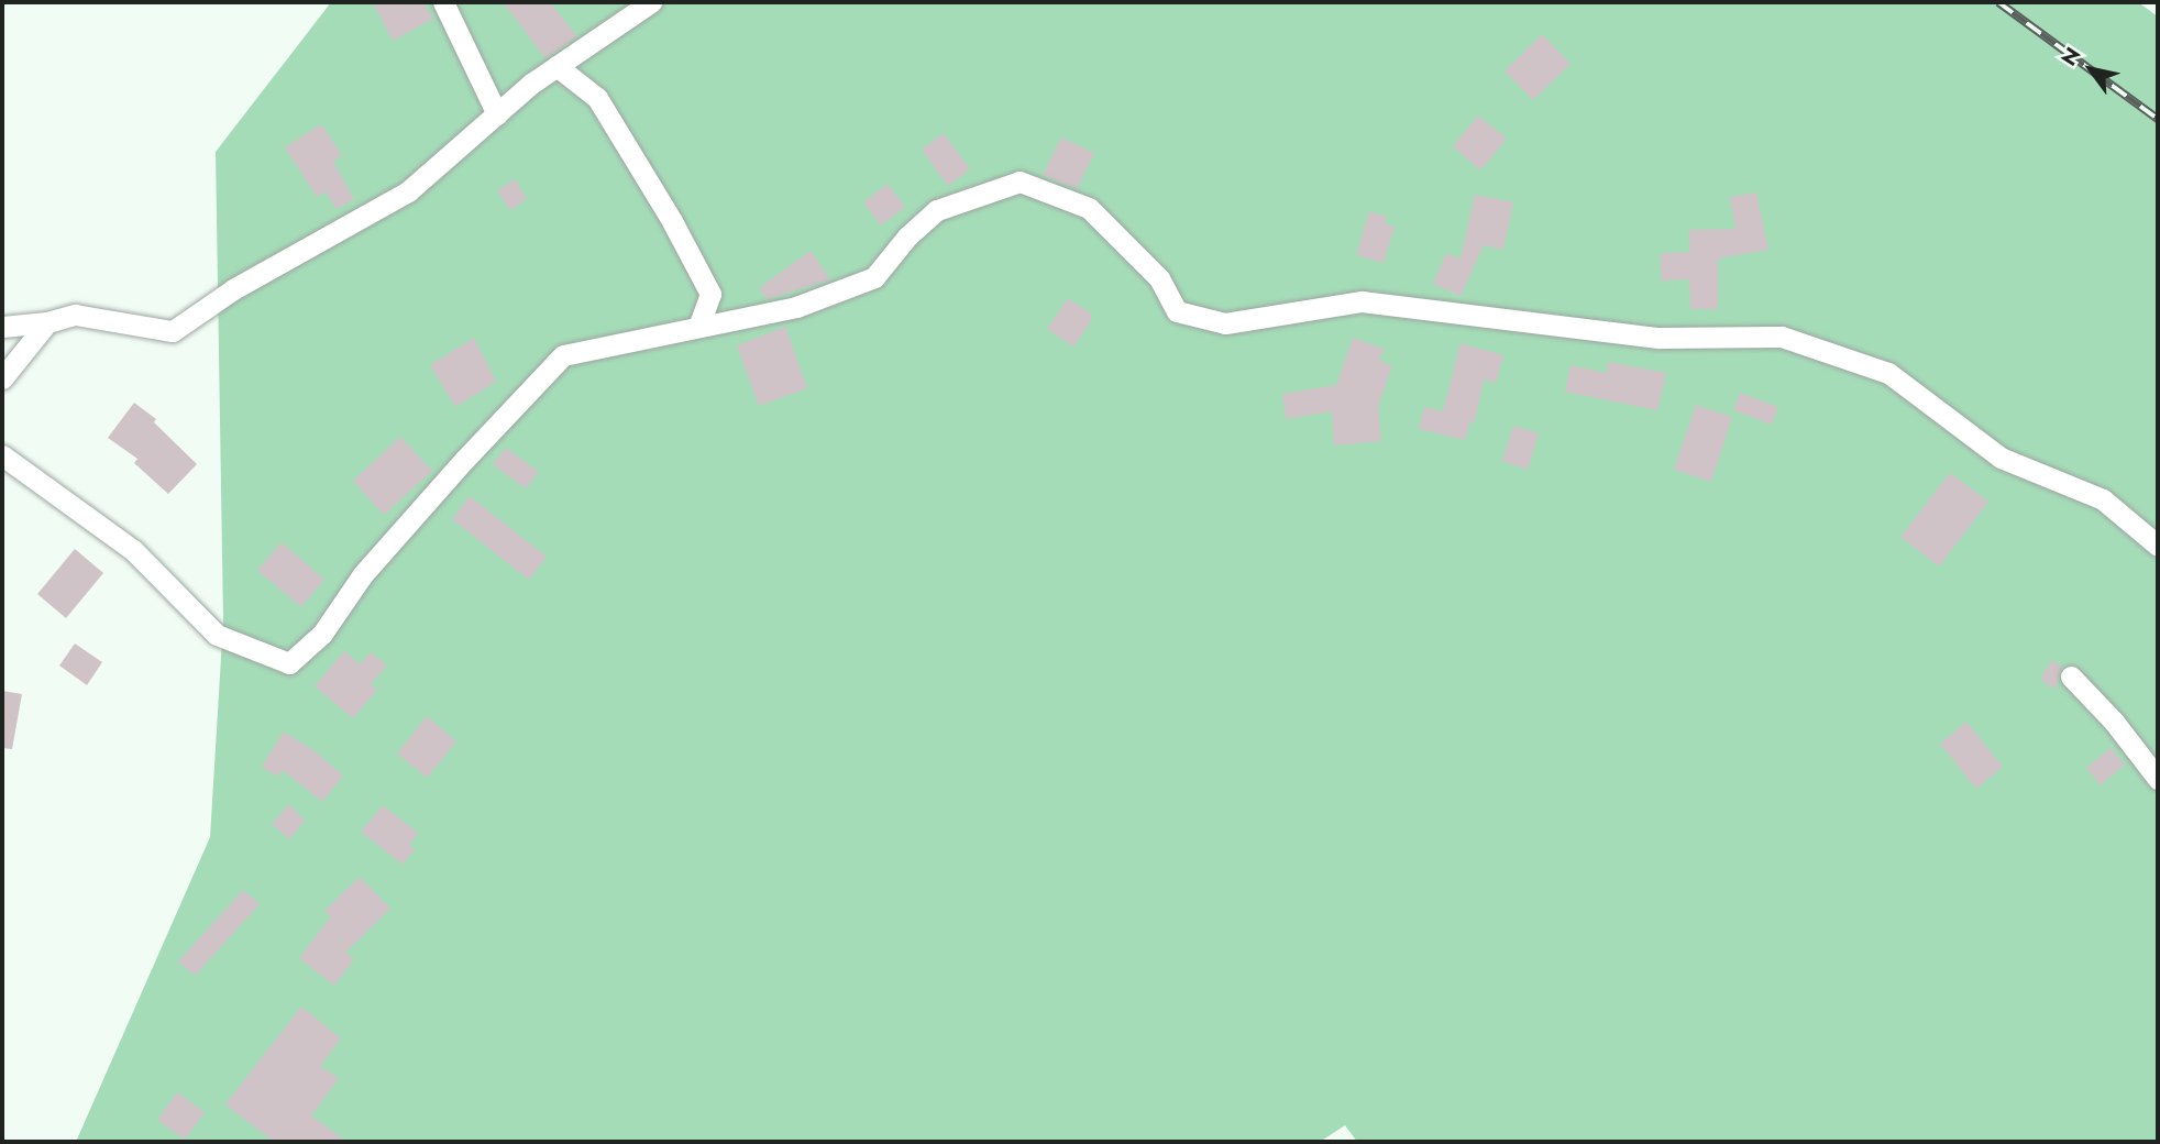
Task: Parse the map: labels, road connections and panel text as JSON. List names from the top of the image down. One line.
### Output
{"north":"top left"}
